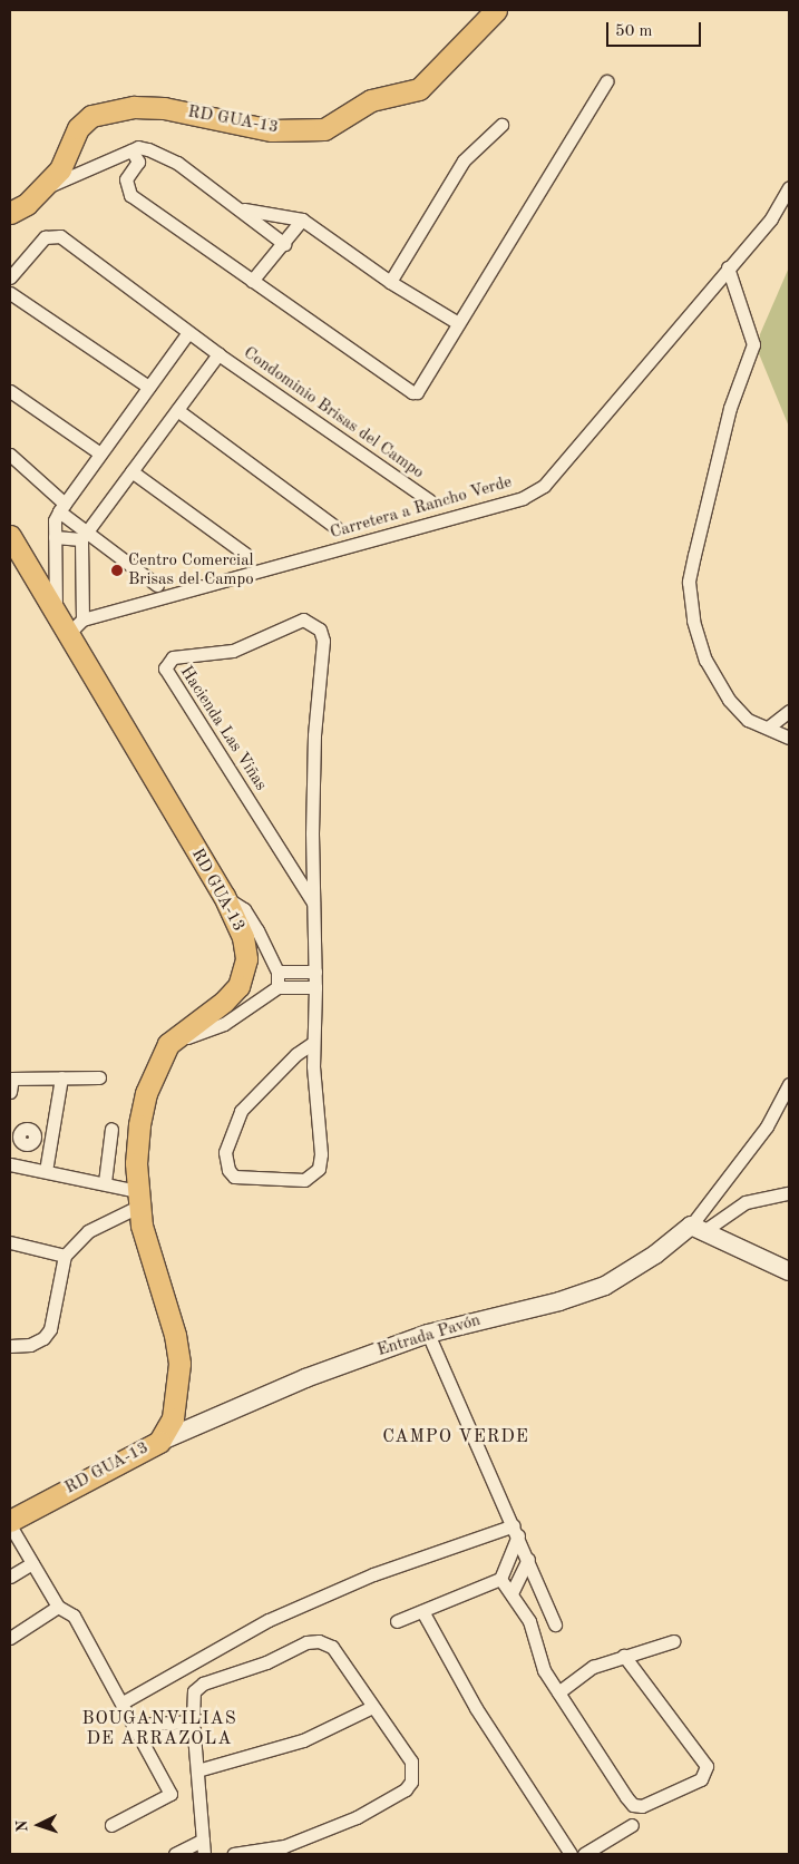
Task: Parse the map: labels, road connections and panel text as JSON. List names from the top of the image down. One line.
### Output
{"streets":{"main road":["RD GUA-13"],"street":["Condominio Brisas del Campo","Carretera a Rancho Verde","Hacienda Las Viñas","Entrada Pavón"]},"crossings":[["RD GUA-13","Carretera a Rancho Verde"],["RD GUA-13","Entrada Pavón"]],"districts":["CAMPO VERDE","BOUGANVILIAS DE ARRAZOLA"],"places":["Centro Comercial Brisas del Campo"],"scale_bar":"50 m","north":"left"}
